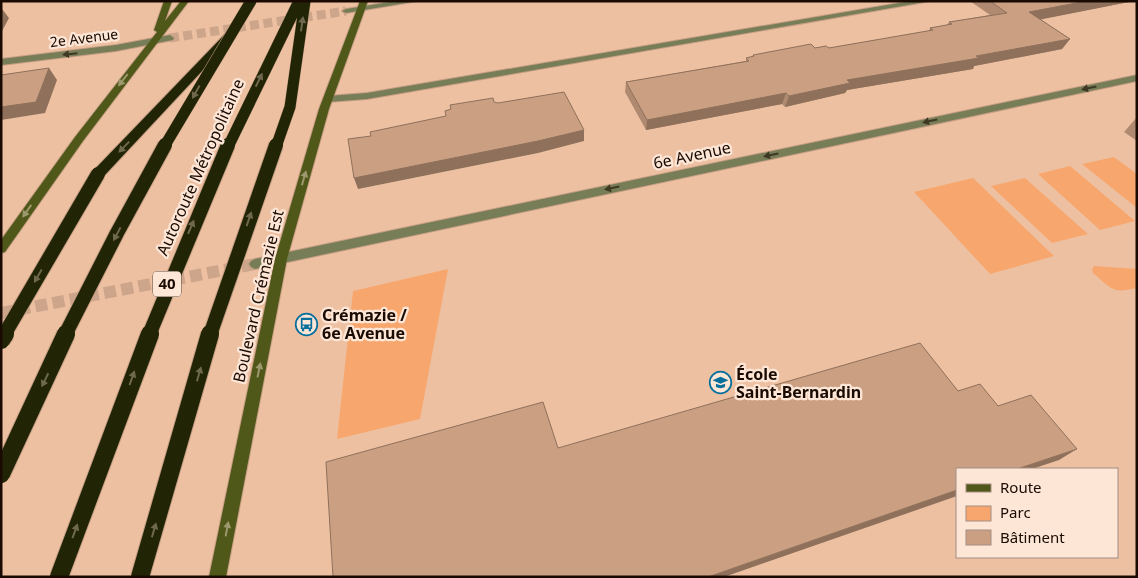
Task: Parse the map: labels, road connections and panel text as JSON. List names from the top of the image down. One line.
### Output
{"streets":{"highway":["Autoroute Métropolitaine","40"],"main road":["Boulevard Crémazie Est"],"street":["2e Avenue","6e Avenue"]},"crossings":[["6e Avenue","Boulevard Crémazie Est"]],"one_way":["2e Avenue","6e Avenue","Boulevard Crémazie Est"],"places":{"bus stop":["Crémazie / 6e Avenue"],"school or university":["École Saint-Bernardin"]},"legend":["Route","Parc","Bâtiment"]}
